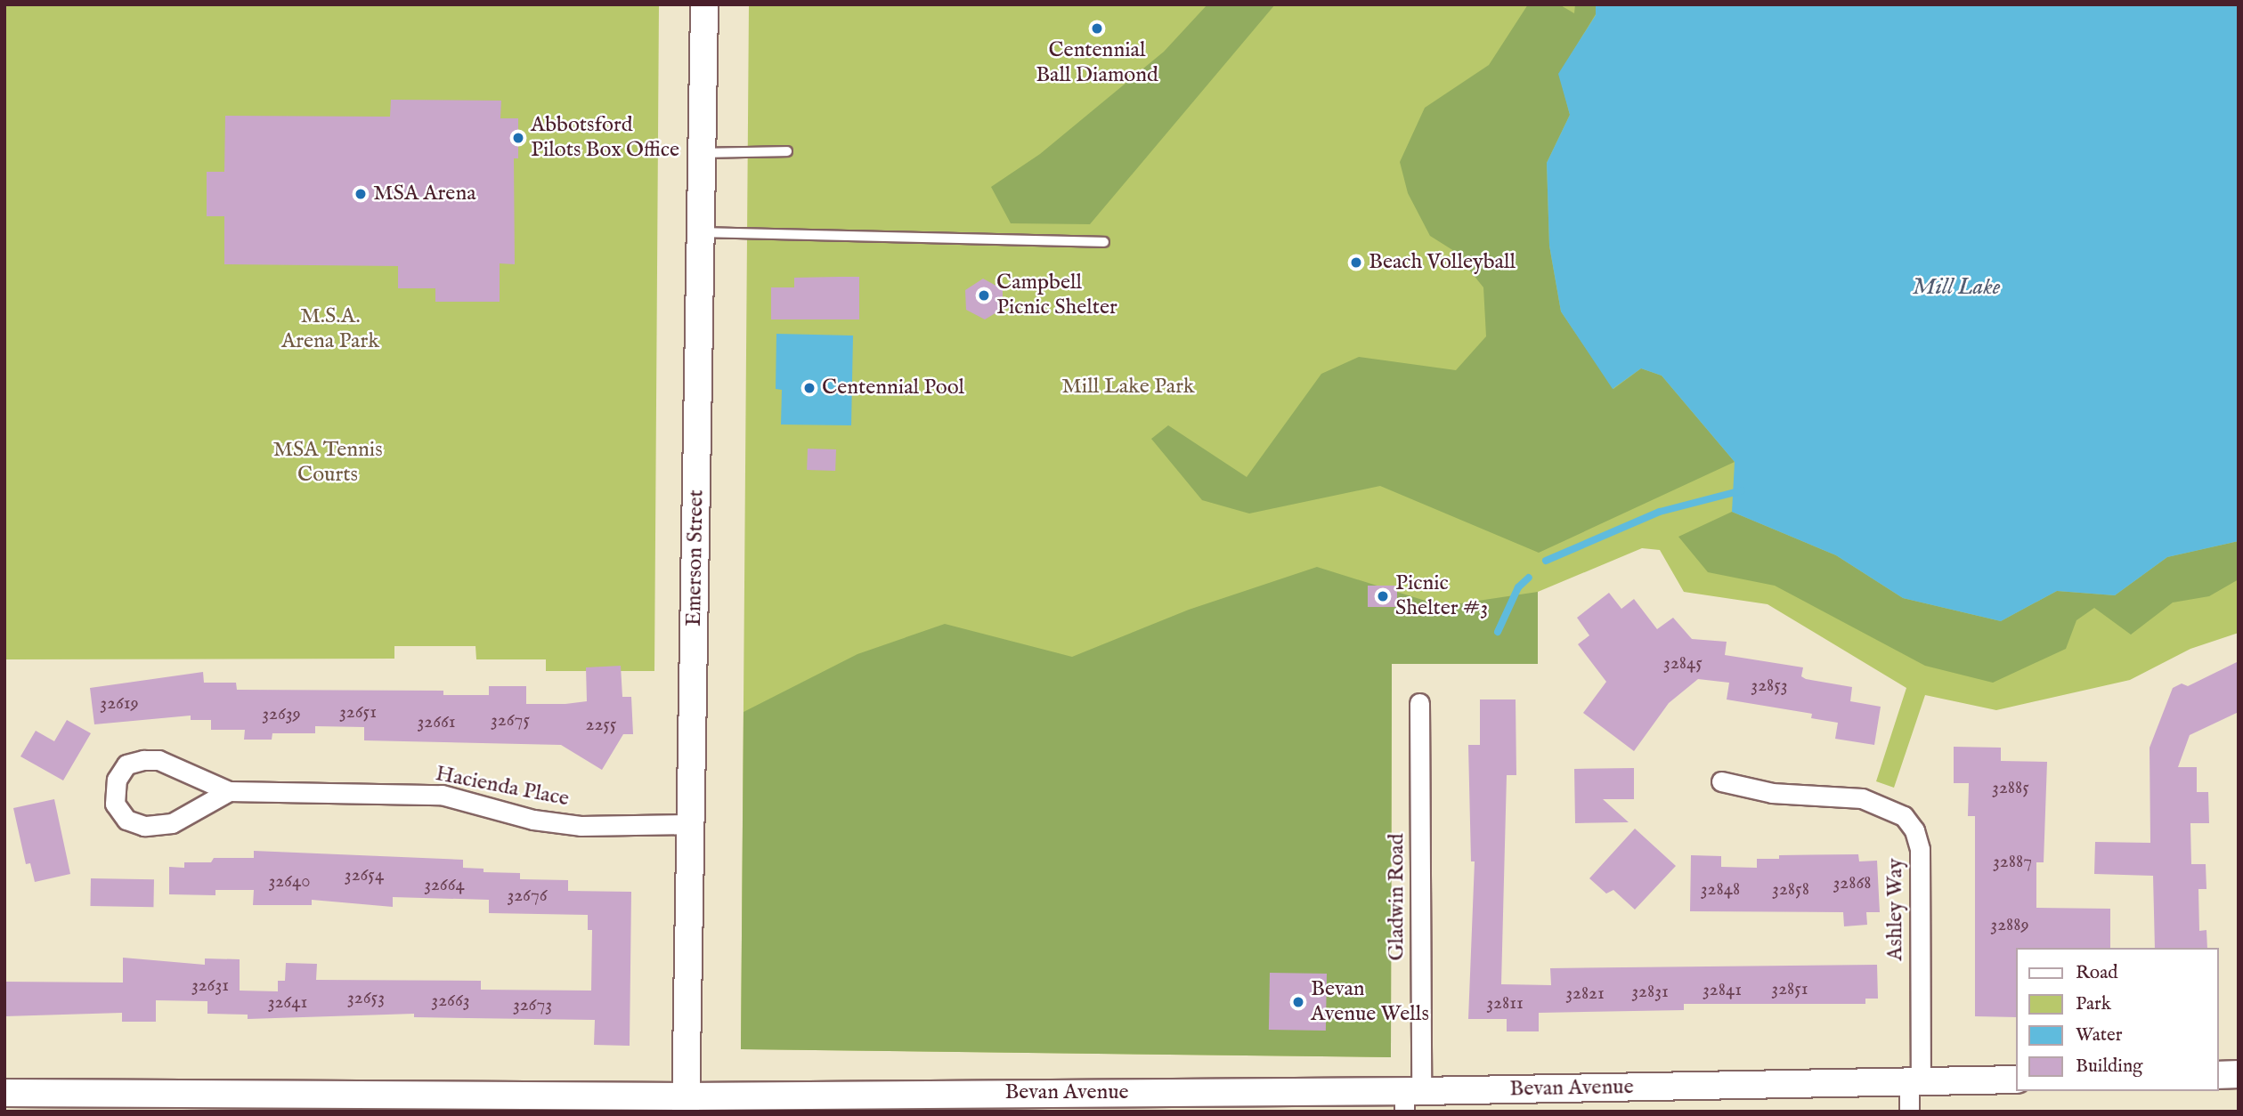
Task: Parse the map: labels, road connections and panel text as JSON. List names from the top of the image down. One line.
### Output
{"streets":{"street":["Emerson Street","Hacienda Place","Gladwin Road","Ashley Way","Bevan Avenue"]},"crossings":[["Emerson Street","Hacienda Place"],["Emerson Street","Bevan Avenue"],["Gladwin Road","Bevan Avenue"],["Ashley Way","Bevan Avenue"]],"water":["Mill Lake"],"parks":["M.S.A. Arena Park","Mill Lake Park","MSA Tennis Courts"],"places":["Centennial Ball Diamond","Abbotsford Pilots Box Office","MSA Arena","Beach Volleyball","Campbell Picnic Shelter","Centennial Pool","Picnic Shelter #3","Bevan Avenue Wells"],"house_numbers":["32845","32853","32619","32651","32639","32675","32661","2255","32885","32887","32654","32640","32868","32664","32848","32858","32676","32889","32631","32851","32841","32831","32821","32653","32663","32641","32811","32673"],"legend":["Road","Park","Water","Building"]}
